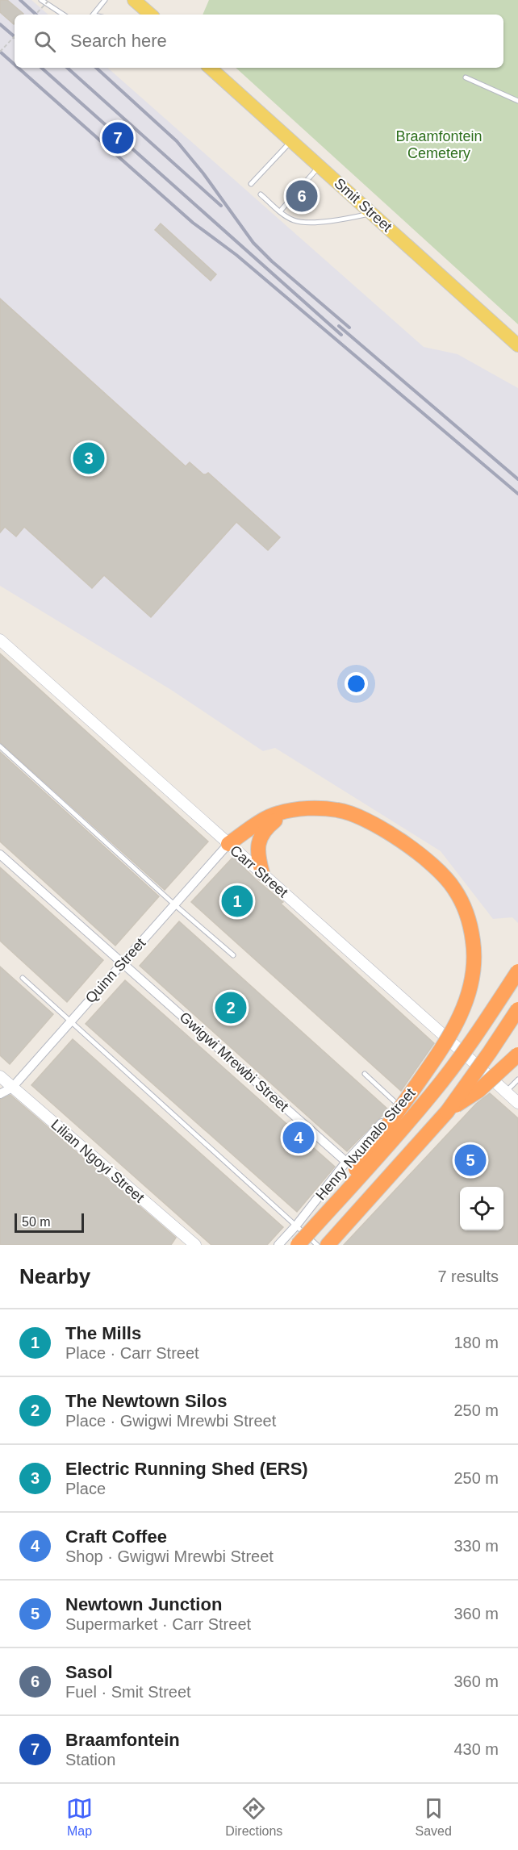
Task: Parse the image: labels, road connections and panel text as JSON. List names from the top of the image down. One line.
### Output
{"streets":{"main road":["Smit Street"],"street":["Carr Street","Quinn Street","Gwigwi Mrewbi Street","Henry Nxumalo Street","Lilian Ngoyi Street"]},"crossings":[["Carr Street","Quinn Street"],["Carr Street","Henry Nxumalo Street"],["Quinn Street","Gwigwi Mrewbi Street"],["Quinn Street","Lilian Ngoyi Street"],["Gwigwi Mrewbi Street","Henry Nxumalo Street"]],"parks":["Braamfontein Cemetery"],"scale_bar":"50 m","page":{"search":"Search here","pins":["7","6","3","1","2","4","5"],"scale":"50 m","heading":["Nearby","7 results"],"list":[{"mark":"1","name":"The Mills","note":"Place · Carr Street","value":"180 m"},{"mark":"2","name":"The Newtown Silos","note":"Place · Gwigwi Mrewbi Street","value":"250 m"},{"mark":"3","name":"Electric Running Shed (ERS)","note":"Place","value":"250 m"},{"mark":"4","name":"Craft Coffee","note":"Shop · Gwigwi Mrewbi Street","value":"330 m"},{"mark":"5","name":"Newtown Junction","note":"Supermarket · Carr Street","value":"360 m"},{"mark":"6","name":"Sasol","note":"Fuel · Smit Street","value":"360 m"},{"mark":"7","name":"Braamfontein","note":"Station","value":"430 m"}],"nav":["Map","Directions","Saved"]}}
